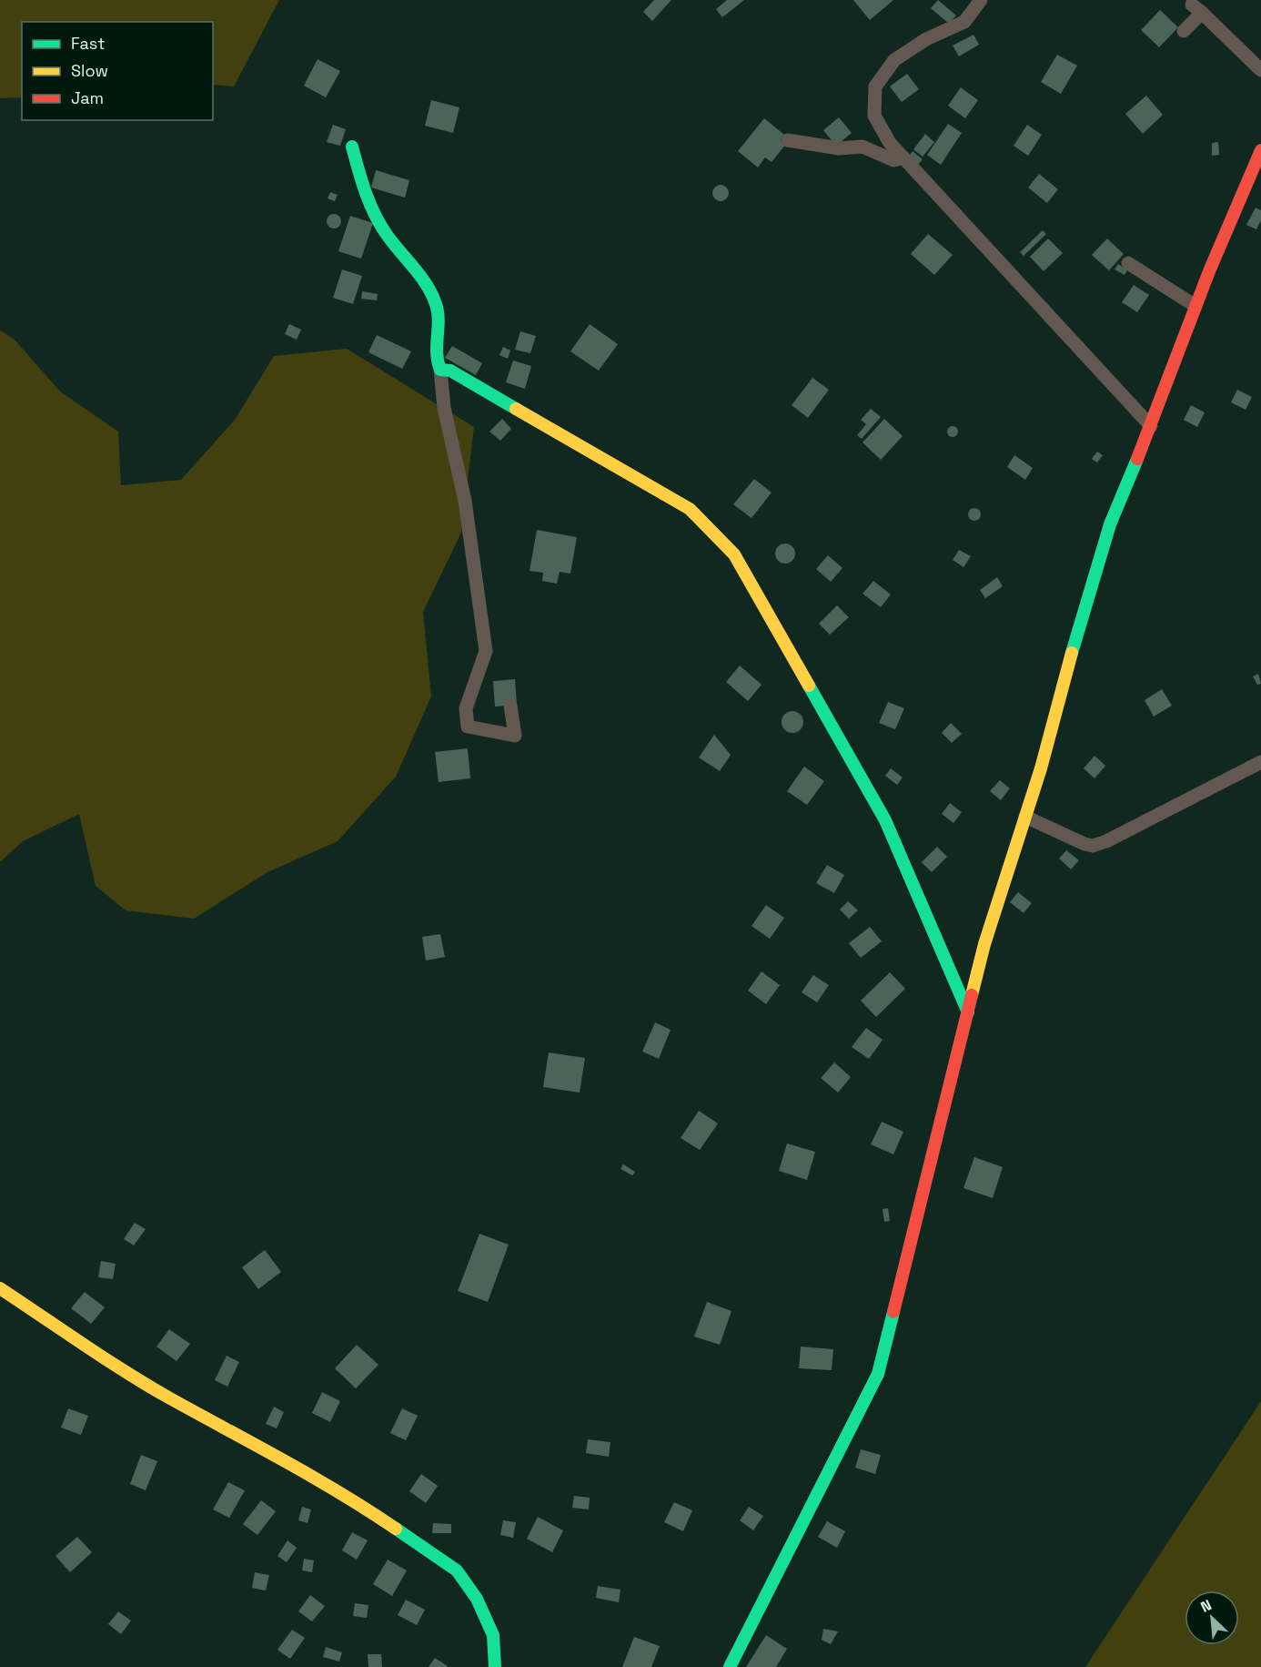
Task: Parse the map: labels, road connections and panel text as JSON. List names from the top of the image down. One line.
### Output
{"legend":["Fast","Slow","Jam"],"north":"top left"}
